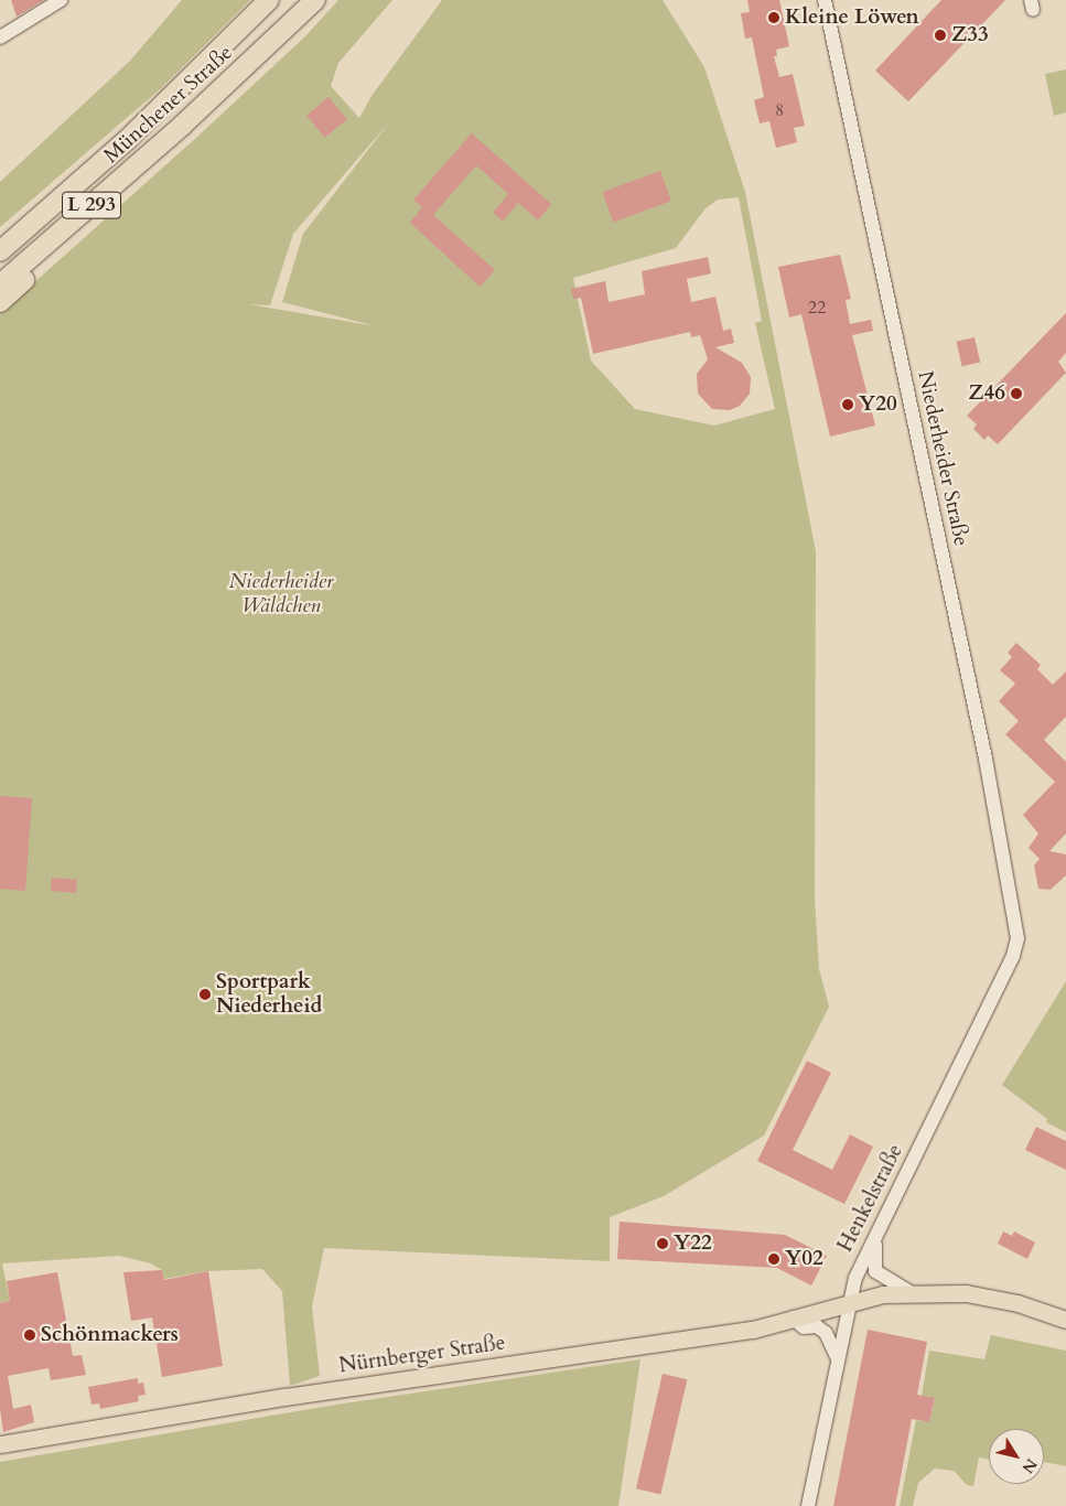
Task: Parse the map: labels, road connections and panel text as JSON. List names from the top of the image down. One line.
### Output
{"streets":{"highway":["Münchener Straße","L 293"],"main road":["Nürnberger Straße"],"street":["Niederheider Straße","Henkelstraße"]},"crossings":[["Niederheider Straße","Henkelstraße"],["Henkelstraße","Nürnberger Straße"]],"parks":["Niederheider Wäldchen"],"places":["Kleine Löwen","Z33","Z46","Y20","Sportpark Niederheid","Y22","Y02","Schönmackers"],"house_numbers":["8","22"],"north":"bottom right"}
